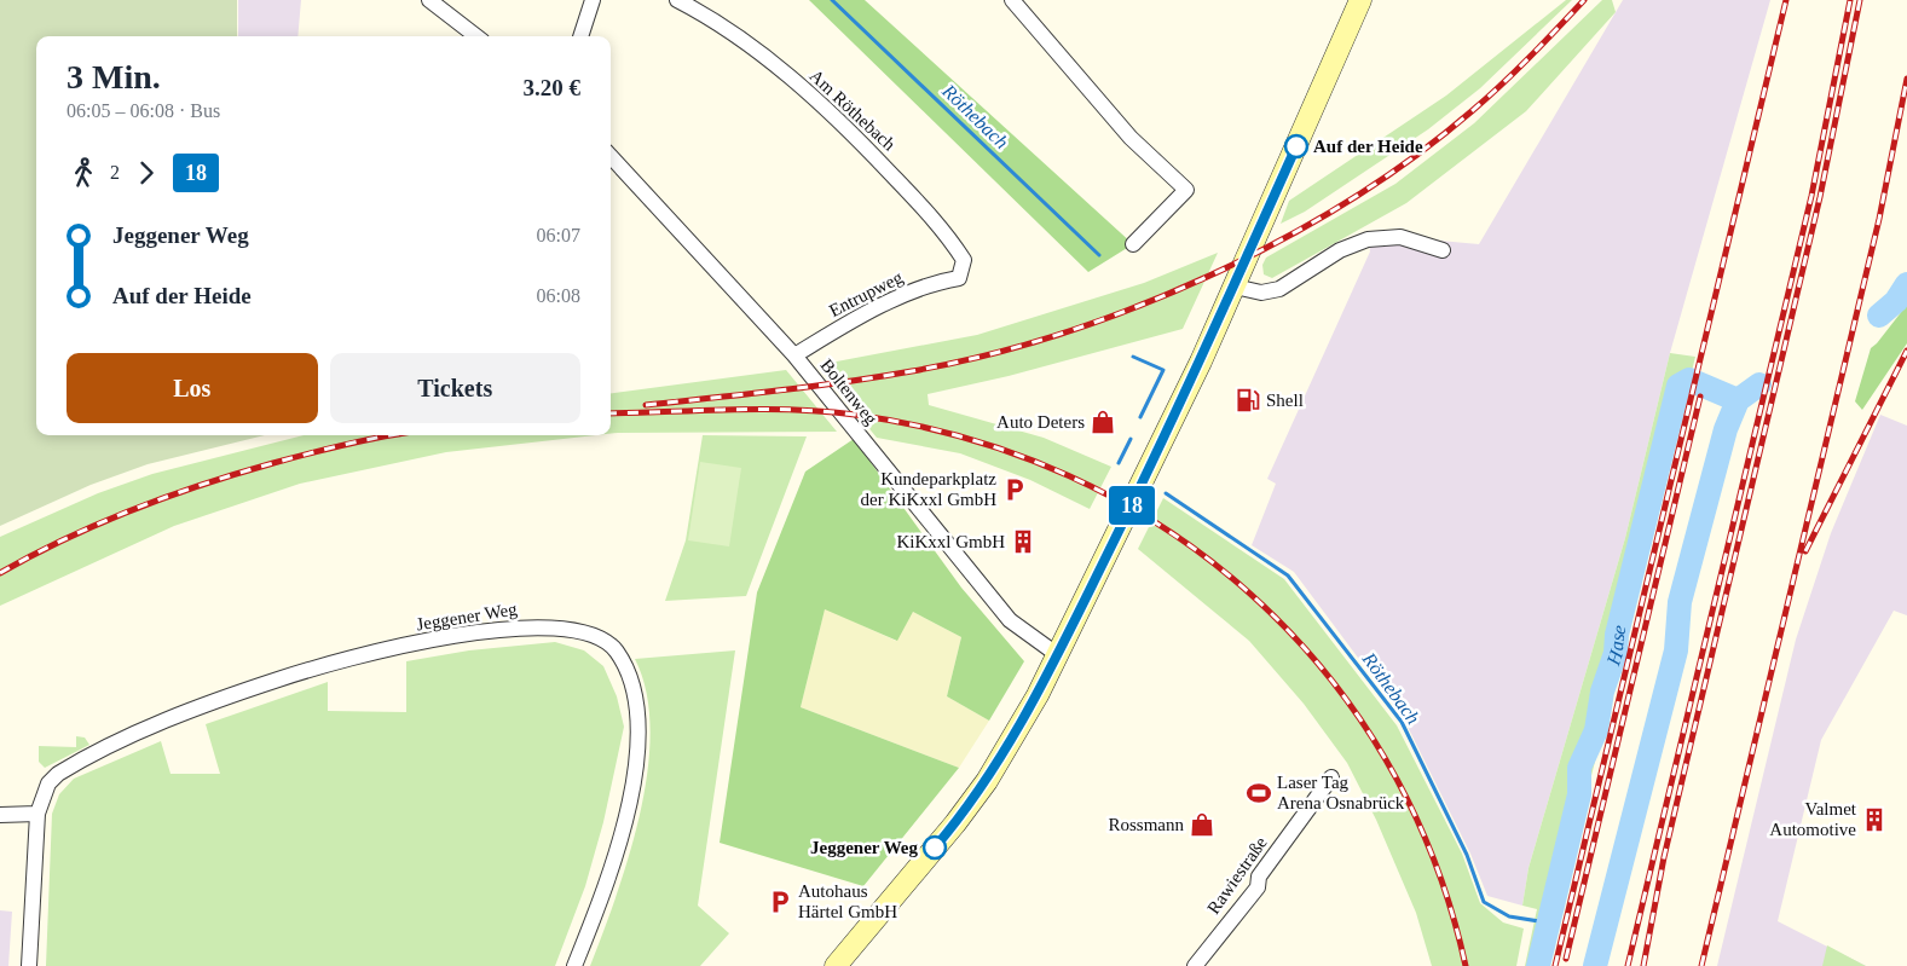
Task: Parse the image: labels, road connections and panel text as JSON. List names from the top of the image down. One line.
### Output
{"streets":{"street":["Am Röthebach","Entrupweg","Boltenweg","Jeggener Weg","Rawiestraße"]},"crossings":[["Am Röthebach","Entrupweg"],["Entrupweg","Boltenweg"]],"water":["Röthebach","Hase"],"places":{"other":["Auf der Heide","Jeggener Weg"],"fuel station":["Shell"],"shop":["Auto Deters","Rossmann"],"parking":["Kundeparkplatz der KiKxxl GmbH","Autohaus Härtel GmbH"],"building":["KiKxxl GmbH","Valmet Automotive"],"sports":["Laser Tag Arena Osnabrück"]},"lines":["bus line 18"],"page":{"on_map":"18","heading":["3 Min.","06:05 – 06:08 · Bus","3.20 €"],"legs":["2","18"],"list":[{"name":"Jeggener Weg","value":"06:07"},{"name":"Auf der Heide","value":"06:08"}],"buttons":["Los","Tickets"]}}
